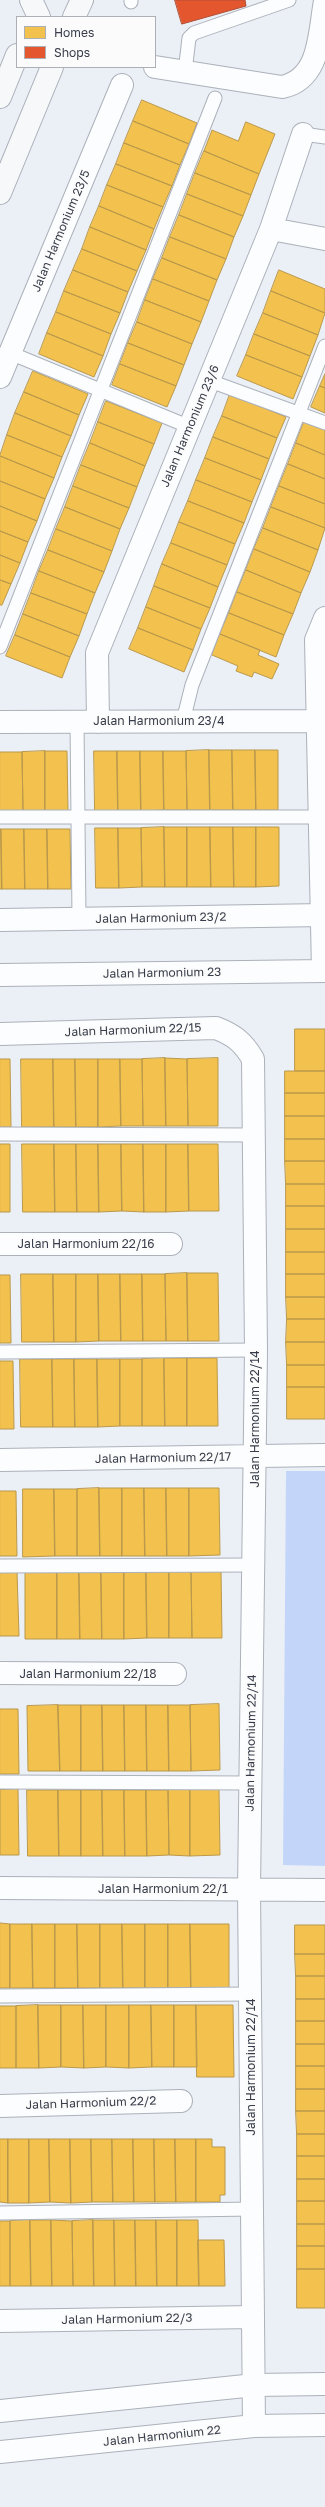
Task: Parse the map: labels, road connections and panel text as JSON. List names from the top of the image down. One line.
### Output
{"streets":{"street":["Jalan Harmonium 23/5","Jalan Harmonium 23/6","Jalan Harmonium 23/4","Jalan Harmonium 23/2","Jalan Harmonium 23","Jalan Harmonium 22/15","Jalan Harmonium 22/16","Jalan Harmonium 22/14","Jalan Harmonium 22/17","Jalan Harmonium 22/18","Jalan Harmonium 22/1","Jalan Harmonium 22/2","Jalan Harmonium 22/3","Jalan Harmonium 22"]},"crossings":[["Jalan Harmonium 23/6","Jalan Harmonium 23/4"],["Jalan Harmonium 22/15","Jalan Harmonium 22/14"],["Jalan Harmonium 22/14","Jalan Harmonium 22/17"],["Jalan Harmonium 22/14","Jalan Harmonium 22/1"],["Jalan Harmonium 22/14","Jalan Harmonium 22/3"],["Jalan Harmonium 22/14","Jalan Harmonium 22"]],"legend":["Homes","Shops"]}
